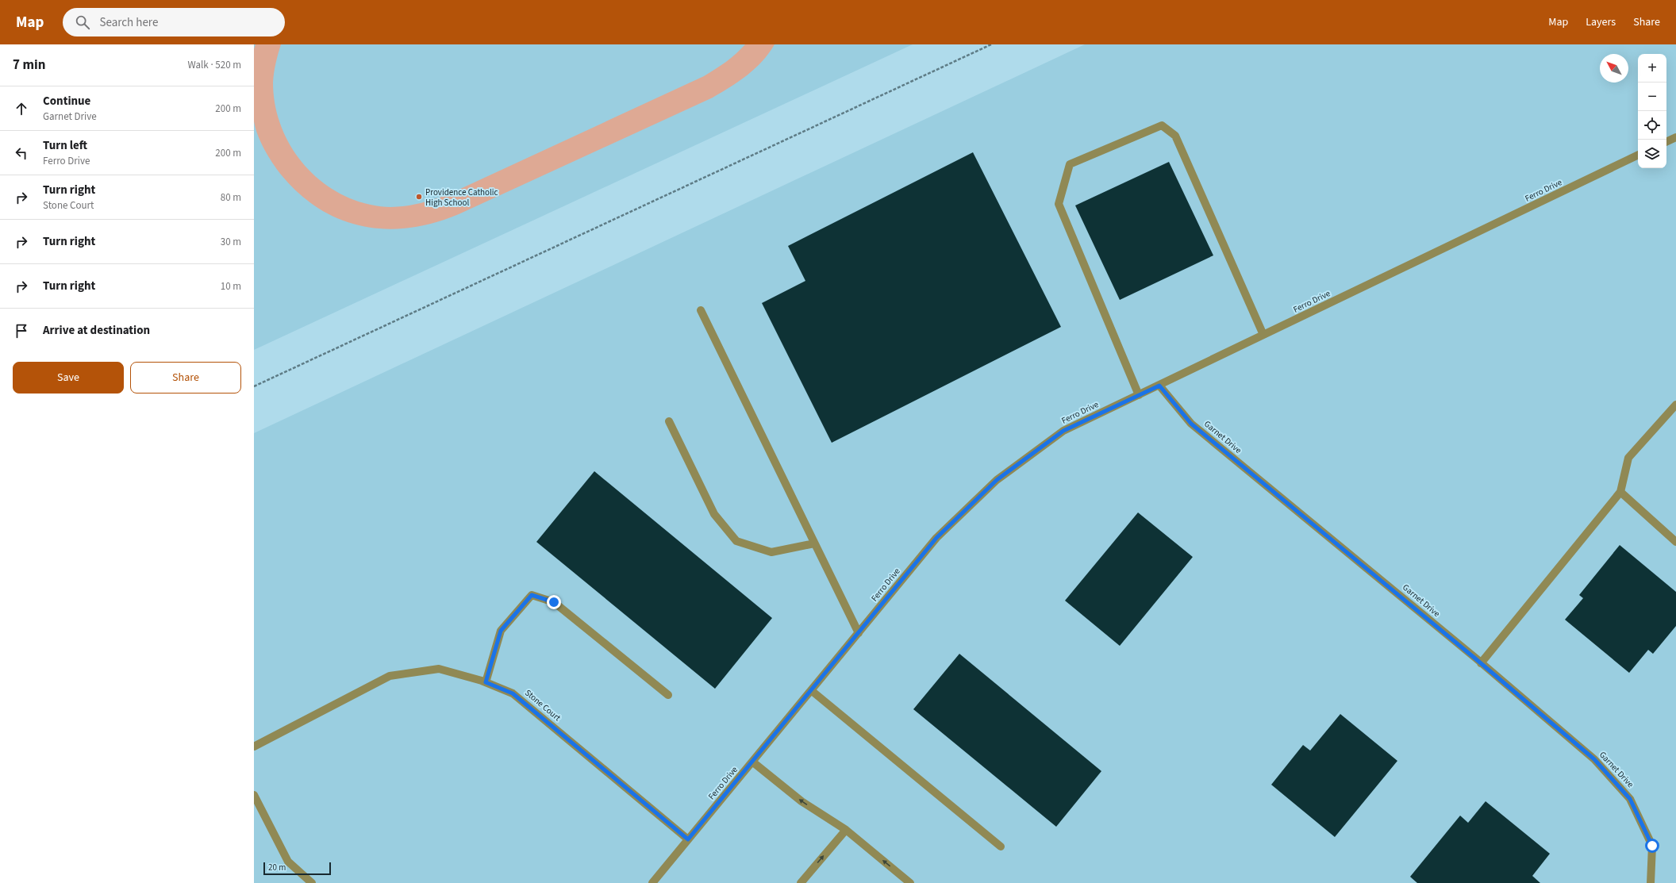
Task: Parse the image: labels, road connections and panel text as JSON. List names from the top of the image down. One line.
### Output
{"streets":{"street":["Ferro Drive","Garnet Drive","Stone Court"]},"crossings":[["Ferro Drive","Garnet Drive"],["Ferro Drive","Stone Court"]],"places":["Providence Catholic High School"],"scale_bar":"20 m","north":"top left","page":{"header":"Map","search":"Search here","nav":["Map","Layers","Share"],"heading":["7 min","Walk · 520 m"],"map_buttons":["+","−"],"list":[["Continue","Garnet Drive","200 m"],["Turn left","Ferro Drive","200 m"],["Turn right","Stone Court","80 m"],["Turn right","30 m"],["Turn right","10 m"],"Arrive at destination"],"buttons":["Save","Share"],"scale":"20 m"}}
